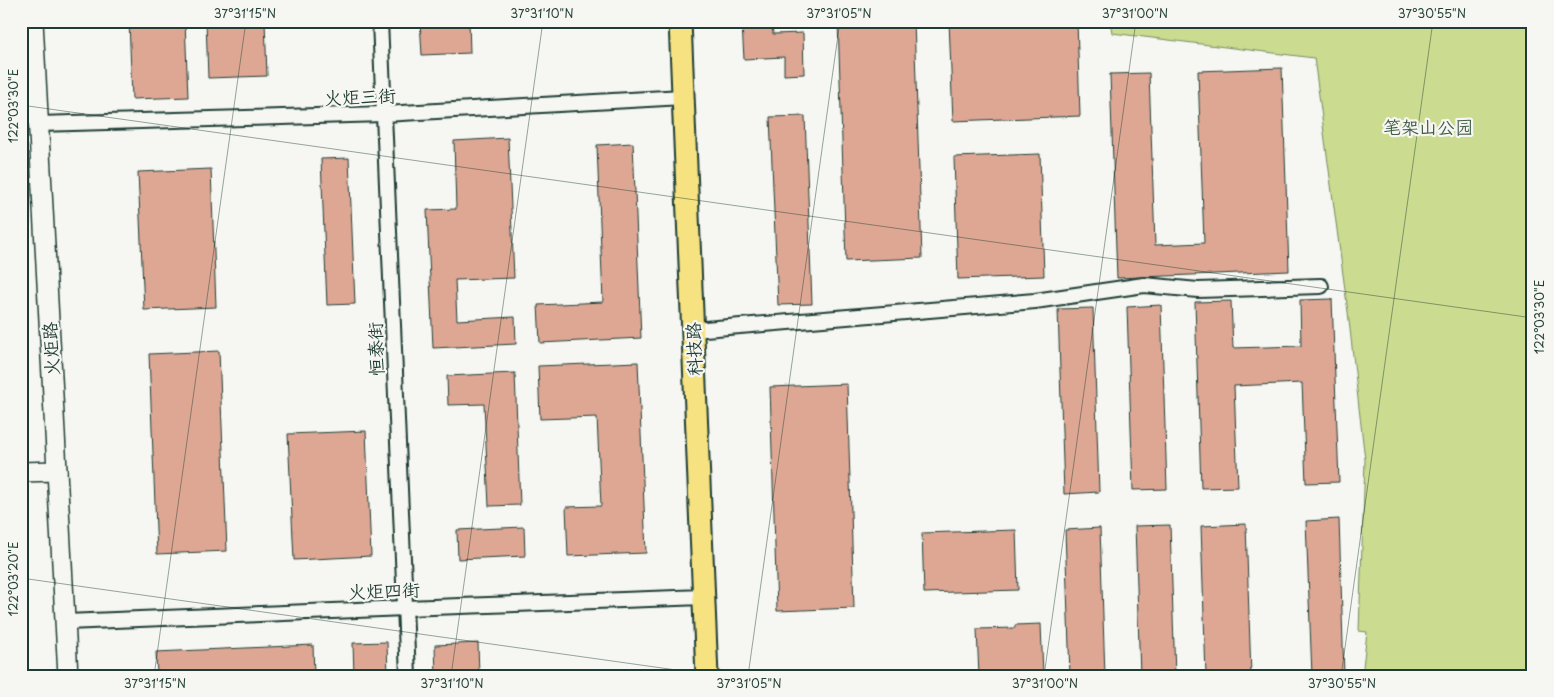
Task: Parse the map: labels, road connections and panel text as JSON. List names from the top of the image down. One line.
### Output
{"streets":{"main road":["火炬路","科技路"],"street":["火炬三街","恒泰街","火炬四街"]},"crossings":[["火炬三街","火炬路"],["火炬三街","恒泰街"],["火炬三街","科技路"],["火炬路","火炬四街"],["恒泰街","火炬四街"],["科技路","火炬四街"]],"parks":["笔架山公园"],"coordinates":["37°31'15\"N","37°31'10\"N","37°31'05\"N","37°31'00\"N","37°30'55\"N","122°03'30\"E","122°03'20\"E"]}
